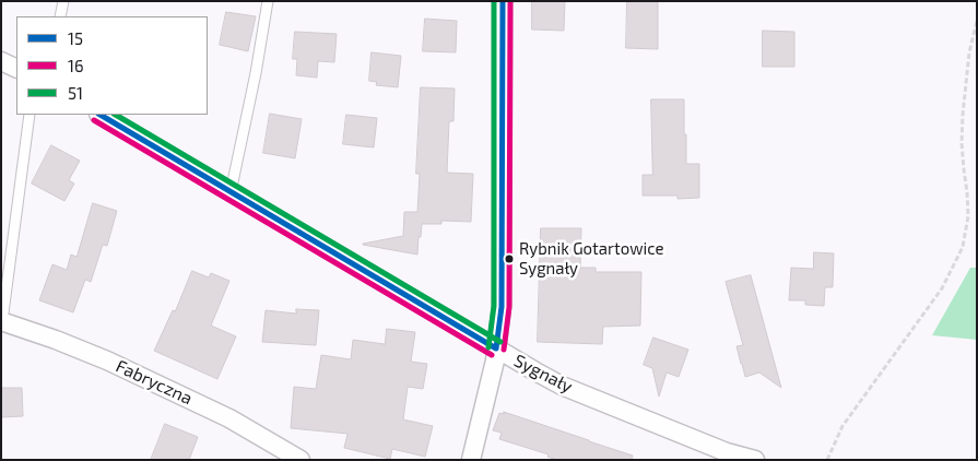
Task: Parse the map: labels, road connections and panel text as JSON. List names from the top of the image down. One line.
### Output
{"streets":{"street":["Sygnały","Fabryczna"]},"places":["Rybnik Gotartowice Sygnały"],"lines":["transit line 15","transit line 16","transit line 51"],"legend":["15","16","51"]}
